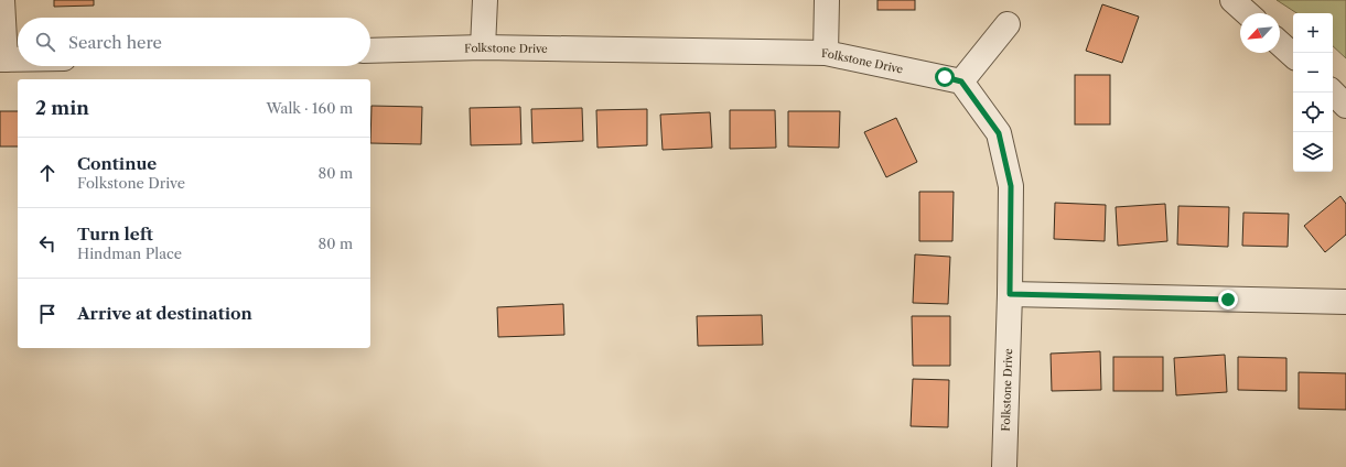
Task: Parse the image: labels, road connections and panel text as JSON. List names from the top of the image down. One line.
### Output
{"streets":{"street":["Folkstone Drive"]},"north":"bottom left","page":{"map_buttons":["+","−"],"search":"Search here","heading":["2 min","Walk · 160 m"],"list":[["Continue","Folkstone Drive","80 m"],["Turn left","Hindman Place","80 m"],"Arrive at destination"]}}
